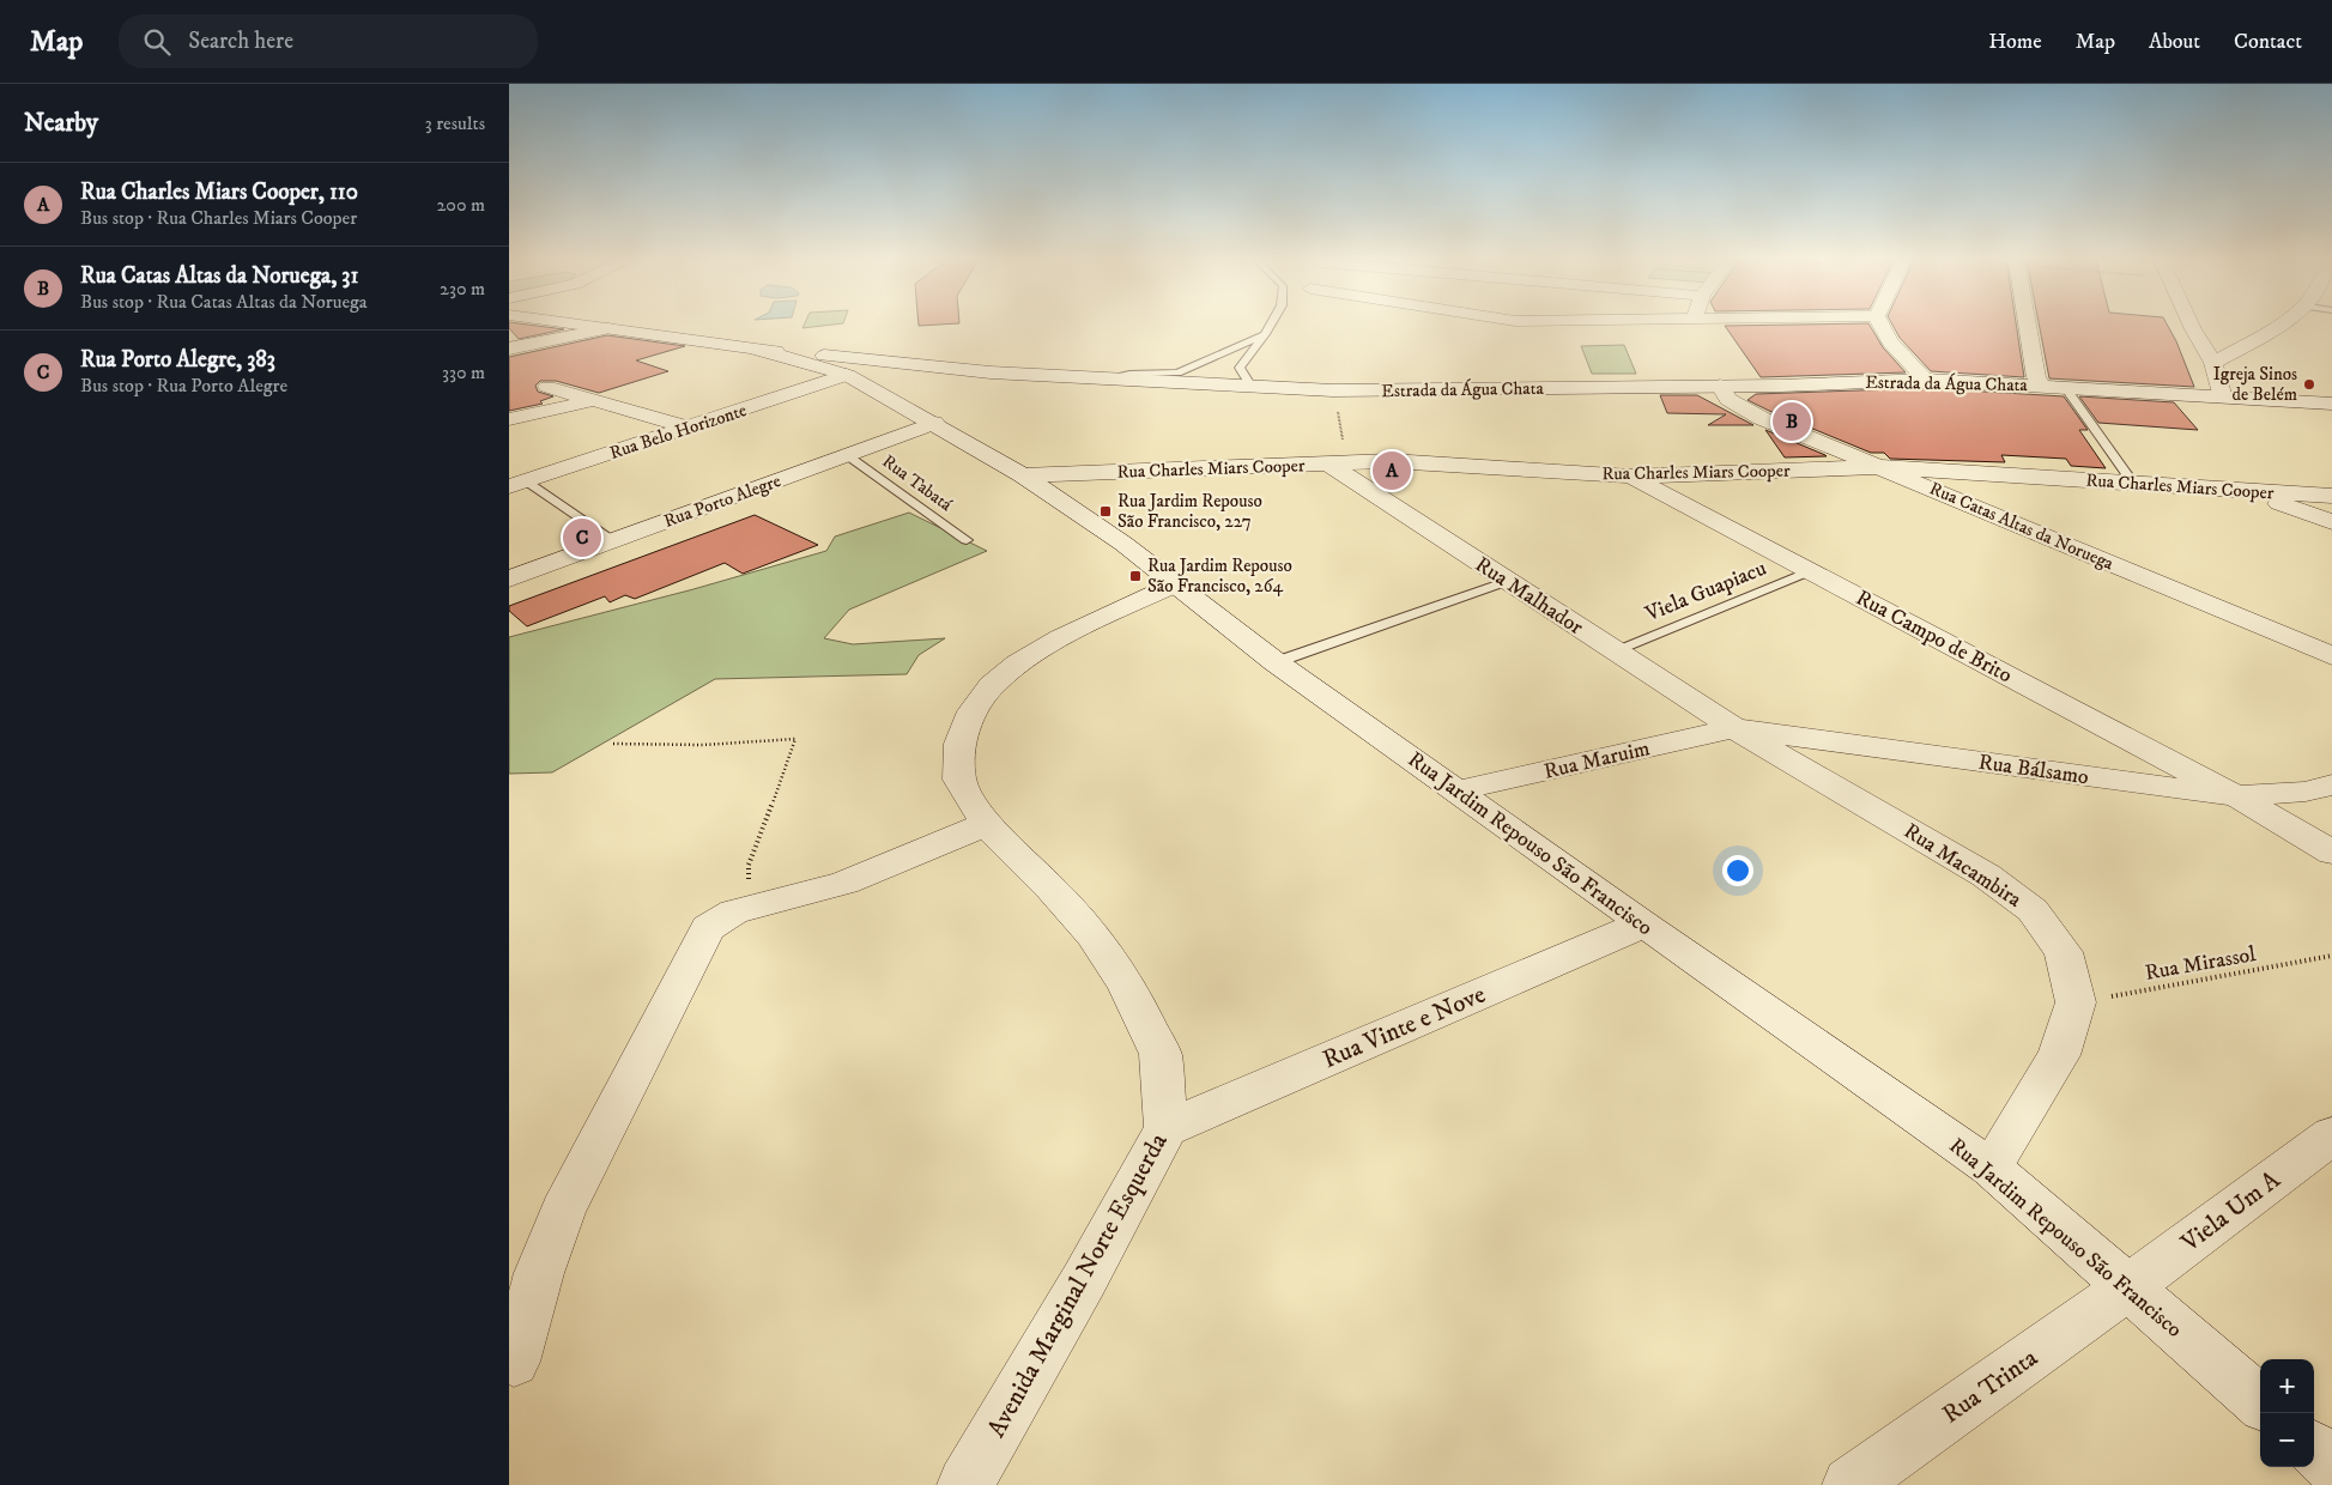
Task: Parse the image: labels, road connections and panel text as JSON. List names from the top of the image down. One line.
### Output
{"streets":{"street":["Estrada da Água Chata","Rua Belo Horizonte","Rua Charles Miars Cooper","Rua Porto Alegre","Rua Catas Altas da Noruega","Rua Malhador","Rua Campo de Brito","Rua Maruim","Rua Bálsamo","Rua Jardim Repouso São Francisco","Rua Macambira","Rua Vinte e Nove","Viela Um A","Avenida Marginal Norte Esquerda","Rua Trinta"],"lane":["Rua Tabatá","Viela Guapiacu"],"path":["Rua Mirassol"]},"crossings":[["Estrada da Água Chata","Rua Catas Altas da Noruega"],["Estrada da Água Chata","Rua Jardim Repouso São Francisco"],["Rua Belo Horizonte","Rua Jardim Repouso São Francisco"],["Rua Charles Miars Cooper","Rua Catas Altas da Noruega"],["Rua Charles Miars Cooper","Rua Malhador"],["Rua Charles Miars Cooper","Rua Campo de Brito"],["Rua Charles Miars Cooper","Rua Jardim Repouso São Francisco"],["Rua Tabatá","Rua Porto Alegre"],["Rua Porto Alegre","Rua Jardim Repouso São Francisco"],["Viela Guapiacu","Rua Malhador"],["Viela Guapiacu","Rua Campo de Brito"],["Rua Malhador","Rua Maruim"],["Rua Malhador","Rua Bálsamo"],["Rua Malhador","Rua Macambira"],["Rua Campo de Brito","Rua Bálsamo"],["Rua Maruim","Rua Bálsamo"],["Rua Maruim","Rua Jardim Repouso São Francisco"],["Rua Maruim","Rua Macambira"],["Rua Bálsamo","Rua Macambira"],["Rua Jardim Repouso São Francisco","Rua Vinte e Nove"],["Rua Jardim Repouso São Francisco","Viela Um A"],["Rua Jardim Repouso São Francisco","Avenida Marginal Norte Esquerda"],["Rua Jardim Repouso São Francisco","Rua Trinta"],["Rua Macambira","Rua Mirassol"],["Rua Vinte e Nove","Avenida Marginal Norte Esquerda"],["Viela Um A","Rua Trinta"]],"places":{"other":["Igreja Sinos de Belém"],"transit":["Rua Jardim Repouso São Francisco, 227","Rua Jardim Repouso São Francisco, 264"]},"page":{"header":"Map","search":"Search here","nav":["Home","Map","About","Contact"],"heading":["Nearby","3 results"],"list":[{"mark":"A","name":"Rua Charles Miars Cooper, 110","note":"Bus stop · Rua Charles Miars Cooper","value":"200 m"},{"mark":"B","name":"Rua Catas Altas da Noruega, 31","note":"Bus stop · Rua Catas Altas da Noruega","value":"230 m"},{"mark":"C","name":"Rua Porto Alegre, 383","note":"Bus stop · Rua Porto Alegre","value":"330 m"}],"pins":["B","A","C"],"map_buttons":["+","−"]}}
